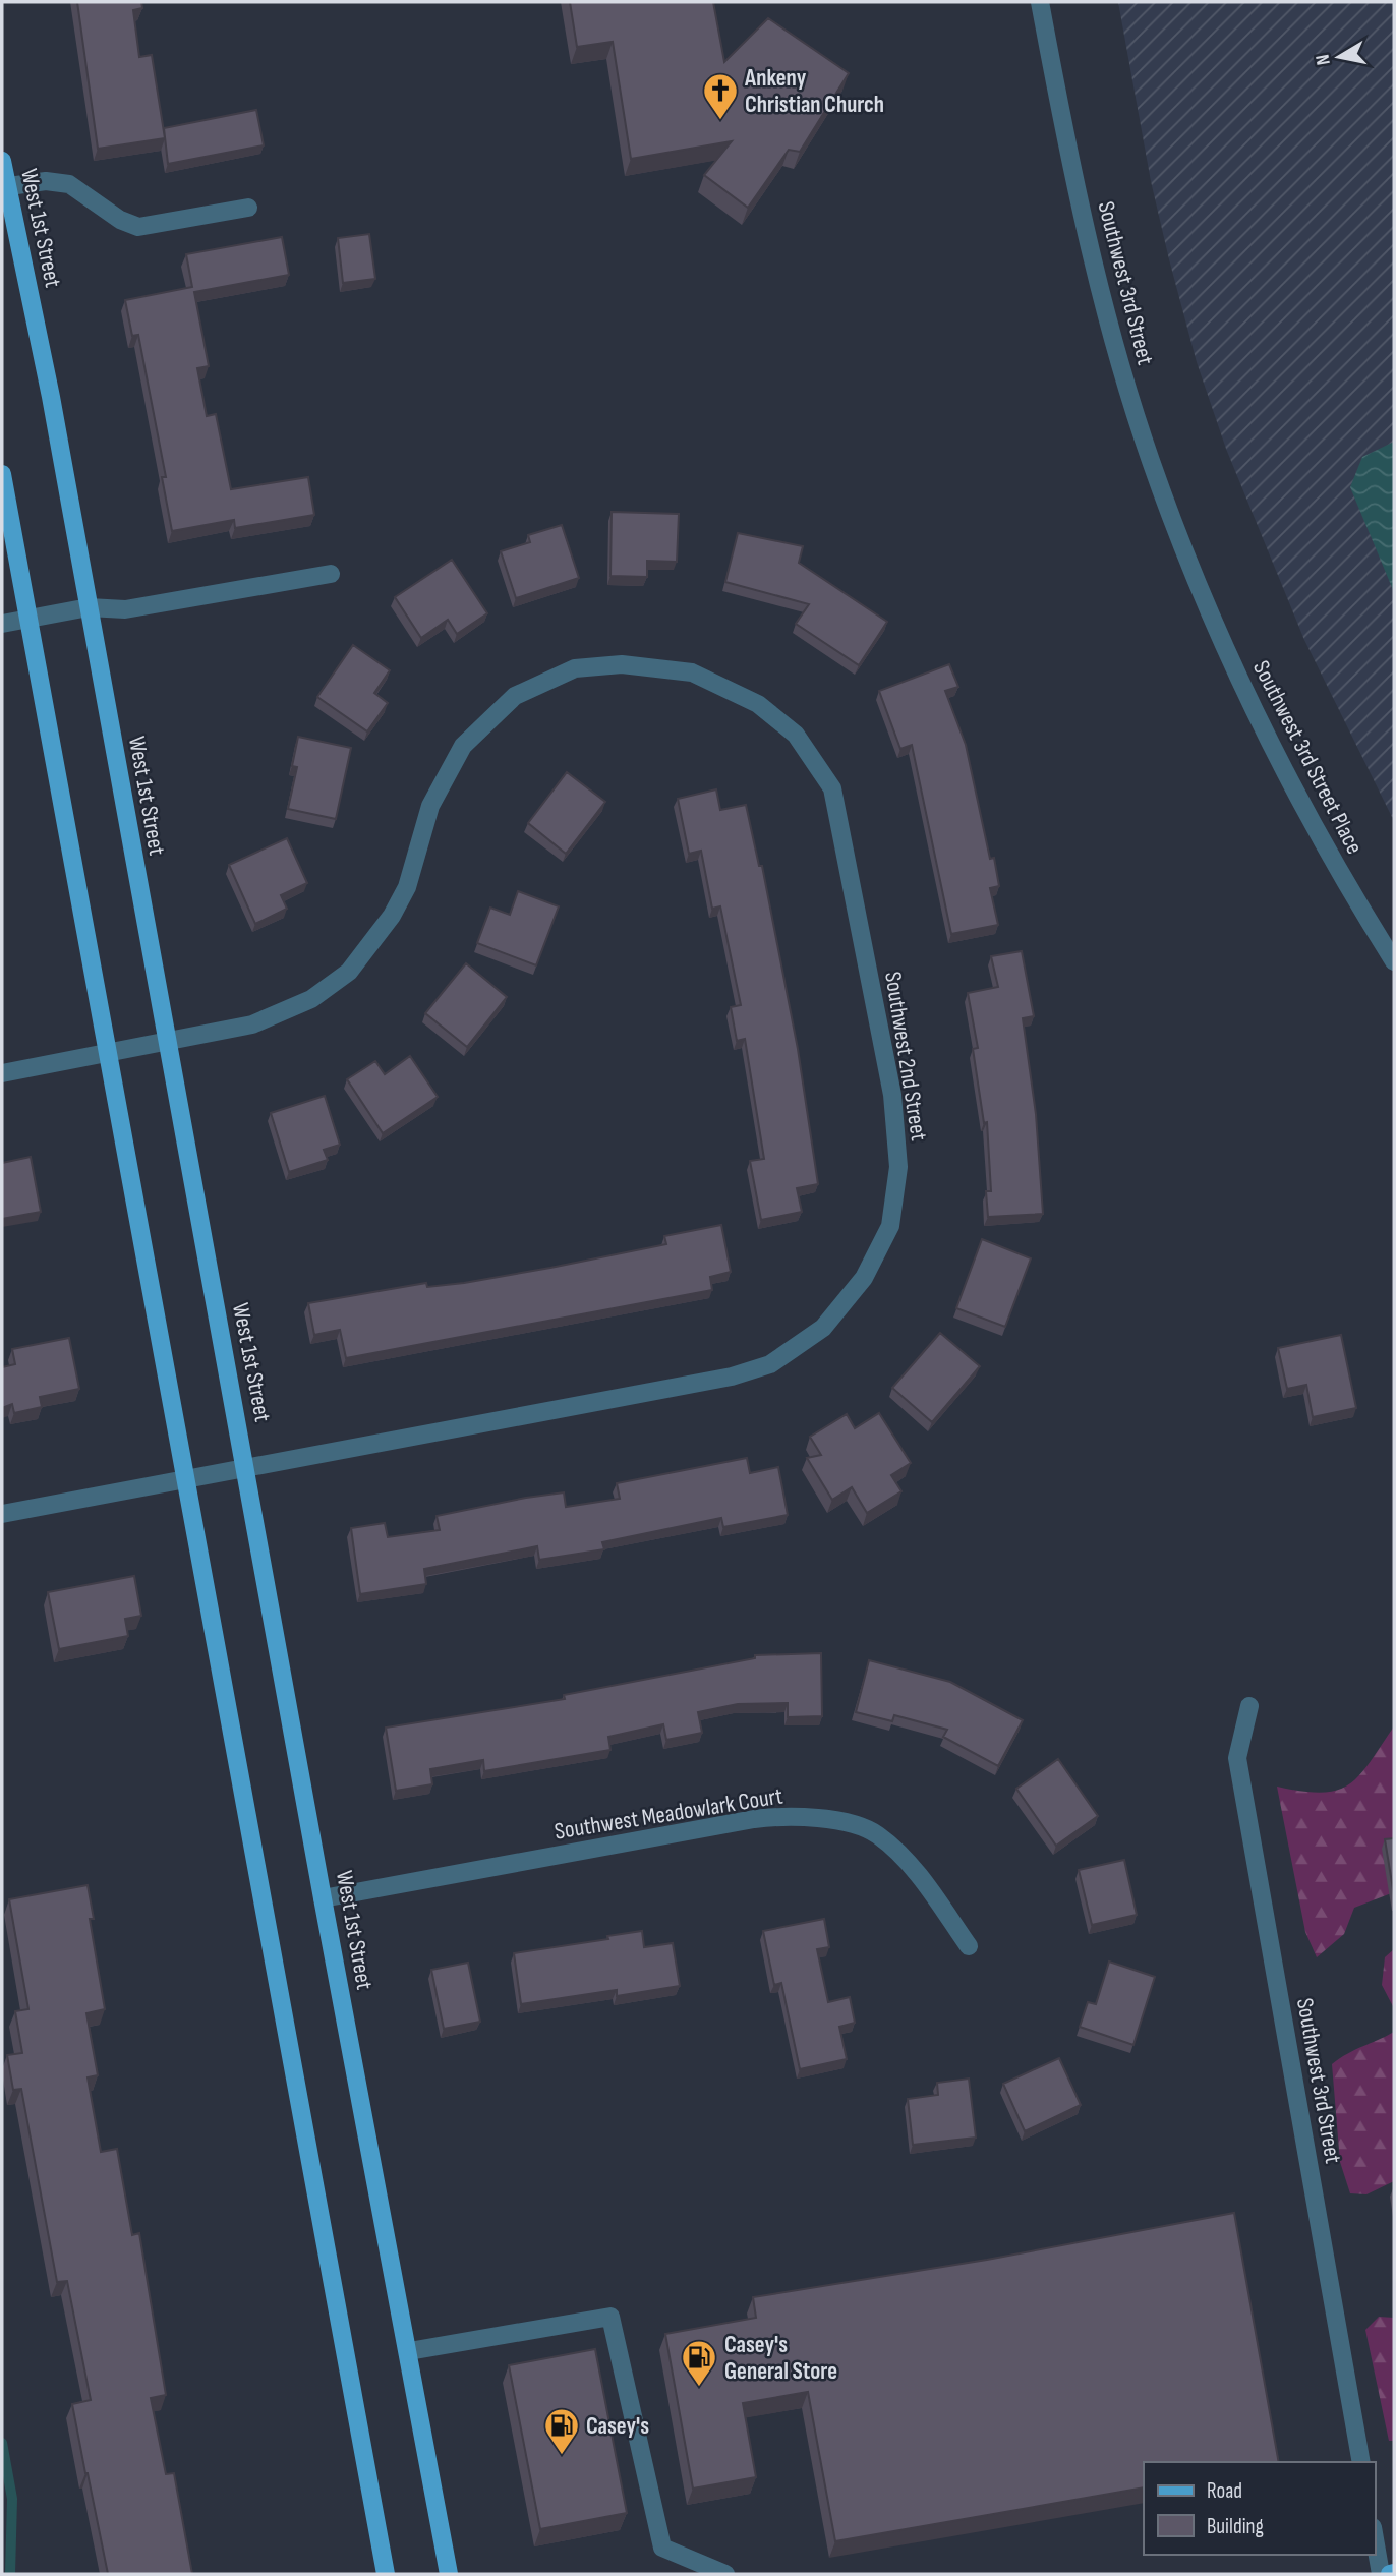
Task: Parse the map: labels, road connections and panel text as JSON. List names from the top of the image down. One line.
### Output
{"streets":{"main road":["West 1st Street"],"street":["Southwest 3rd Street","Southwest 3rd Street Place","Southwest 2nd Street","Southwest Meadowlark Court"]},"crossings":[["West 1st Street","Southwest 2nd Street"],["West 1st Street","Southwest Meadowlark Court"],["Southwest 3rd Street","Southwest 3rd Street Place"]],"places":{"church":["Ankeny Christian Church"],"fuel station":["Casey's General Store","Casey's"]},"legend":["Road","Building"],"north":"left"}
